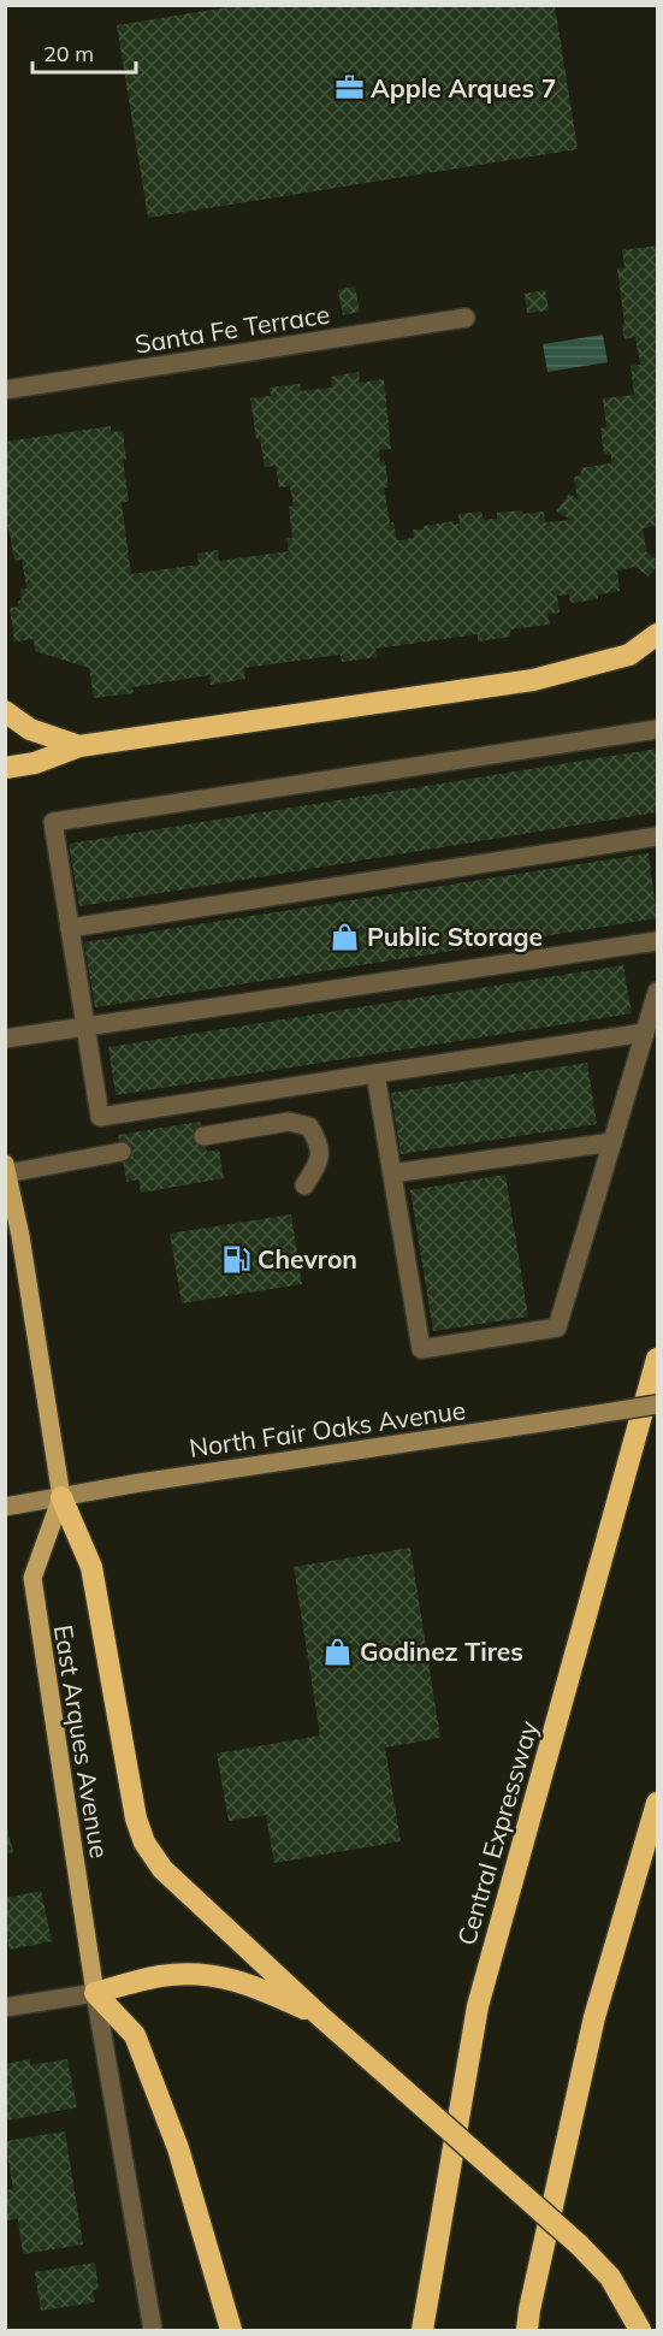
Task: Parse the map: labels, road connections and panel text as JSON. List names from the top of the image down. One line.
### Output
{"streets":{"highway":["Central Expressway"],"main road":["North Fair Oaks Avenue","East Arques Avenue"],"street":["Santa Fe Terrace"]},"crossings":[["North Fair Oaks Avenue","East Arques Avenue"]],"places":{"office":["Apple Arques 7"],"shop":["Public Storage","Godinez Tires"],"fuel station":["Chevron"]},"scale_bar":"20 m"}
